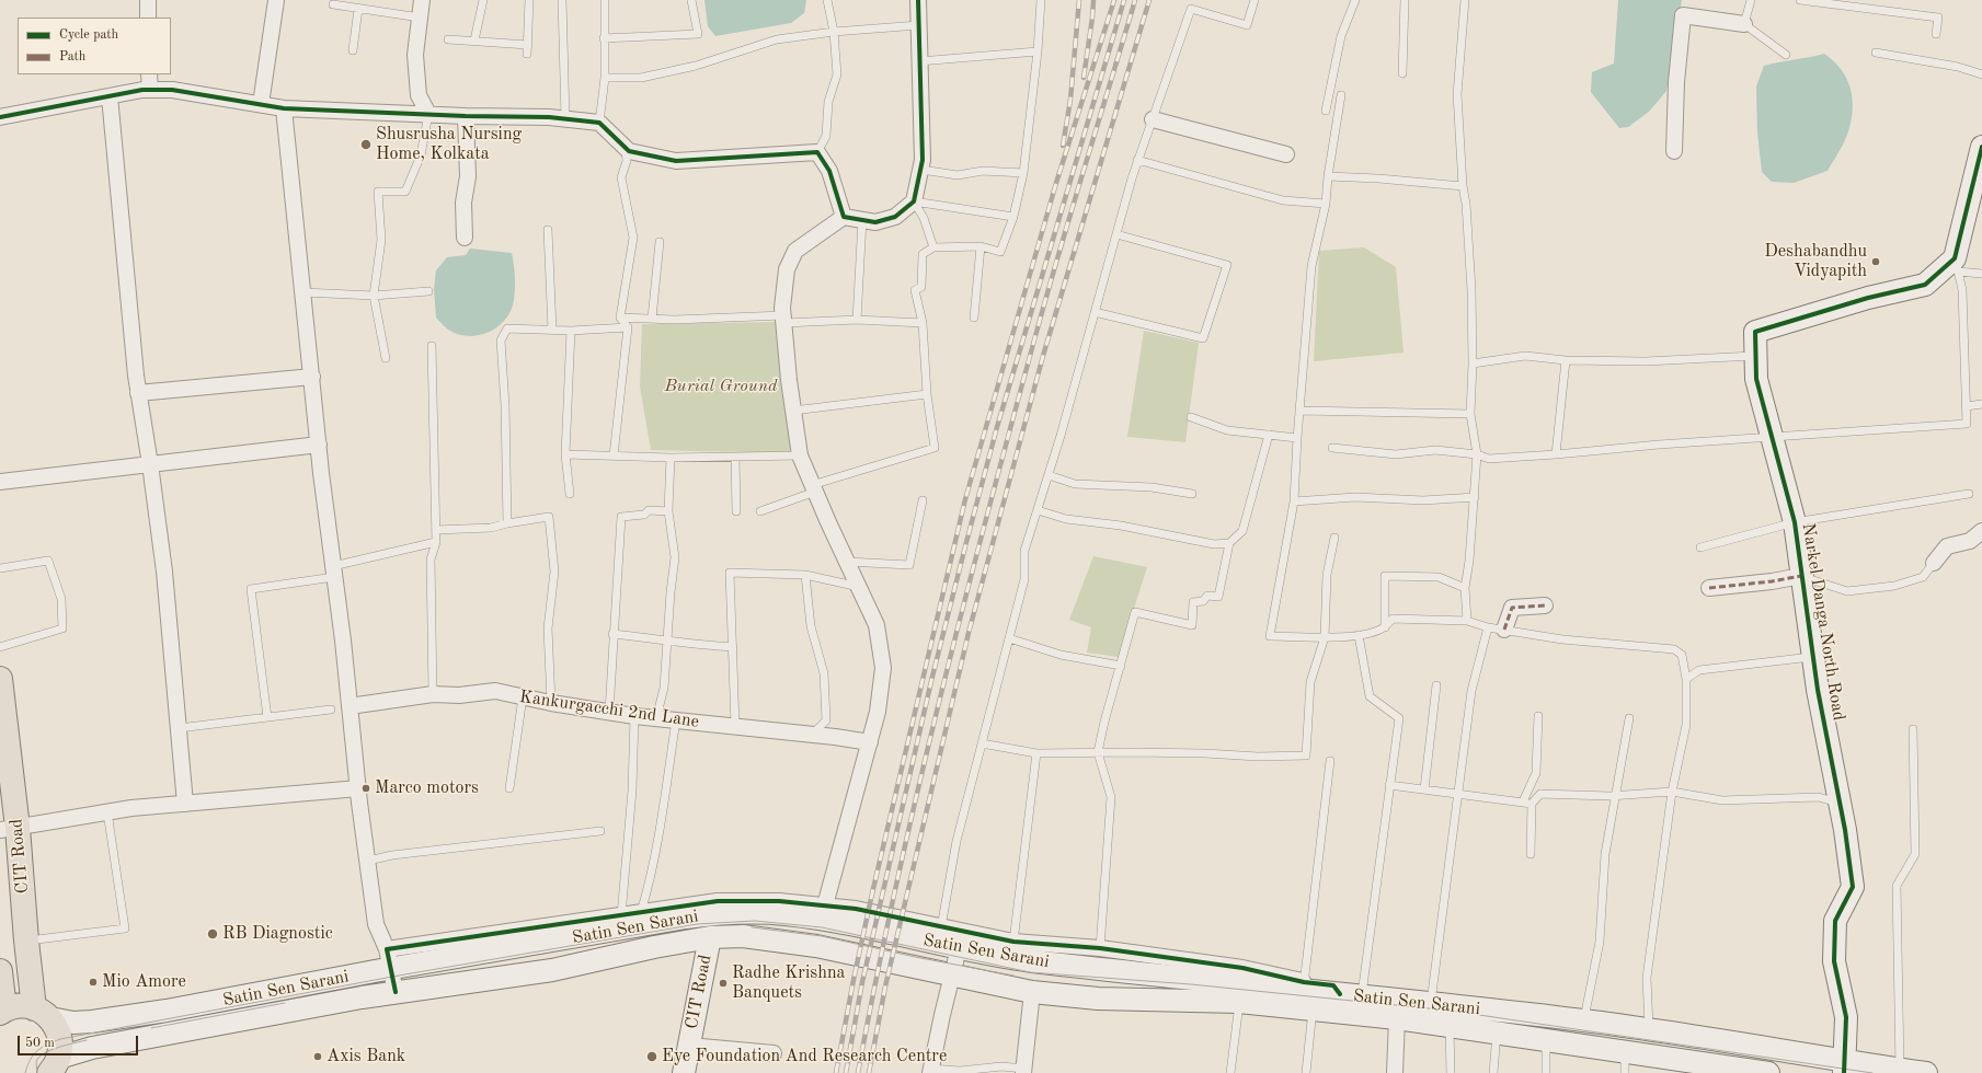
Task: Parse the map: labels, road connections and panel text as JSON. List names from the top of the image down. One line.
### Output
{"streets":{"main road":["Narkel Danga North Road","CIT Road","Satin Sen Sarani"],"street":["Kankurgacchi 2nd Lane"]},"crossings":[["Narkel Danga North Road","Satin Sen Sarani"],["CIT Road","Satin Sen Sarani"]],"parks":["Burial Ground"],"places":["Shusrusha Nursing Home, Kolkata","Deshabandhu Vidyapith","Marco motors","RB Diagnostic","Mio Amore","Radhe Krishna Banquets","Axis Bank","Eye Foundation And Research Centre"],"legend":["Cycle path","Path"],"scale_bar":"50 m"}
